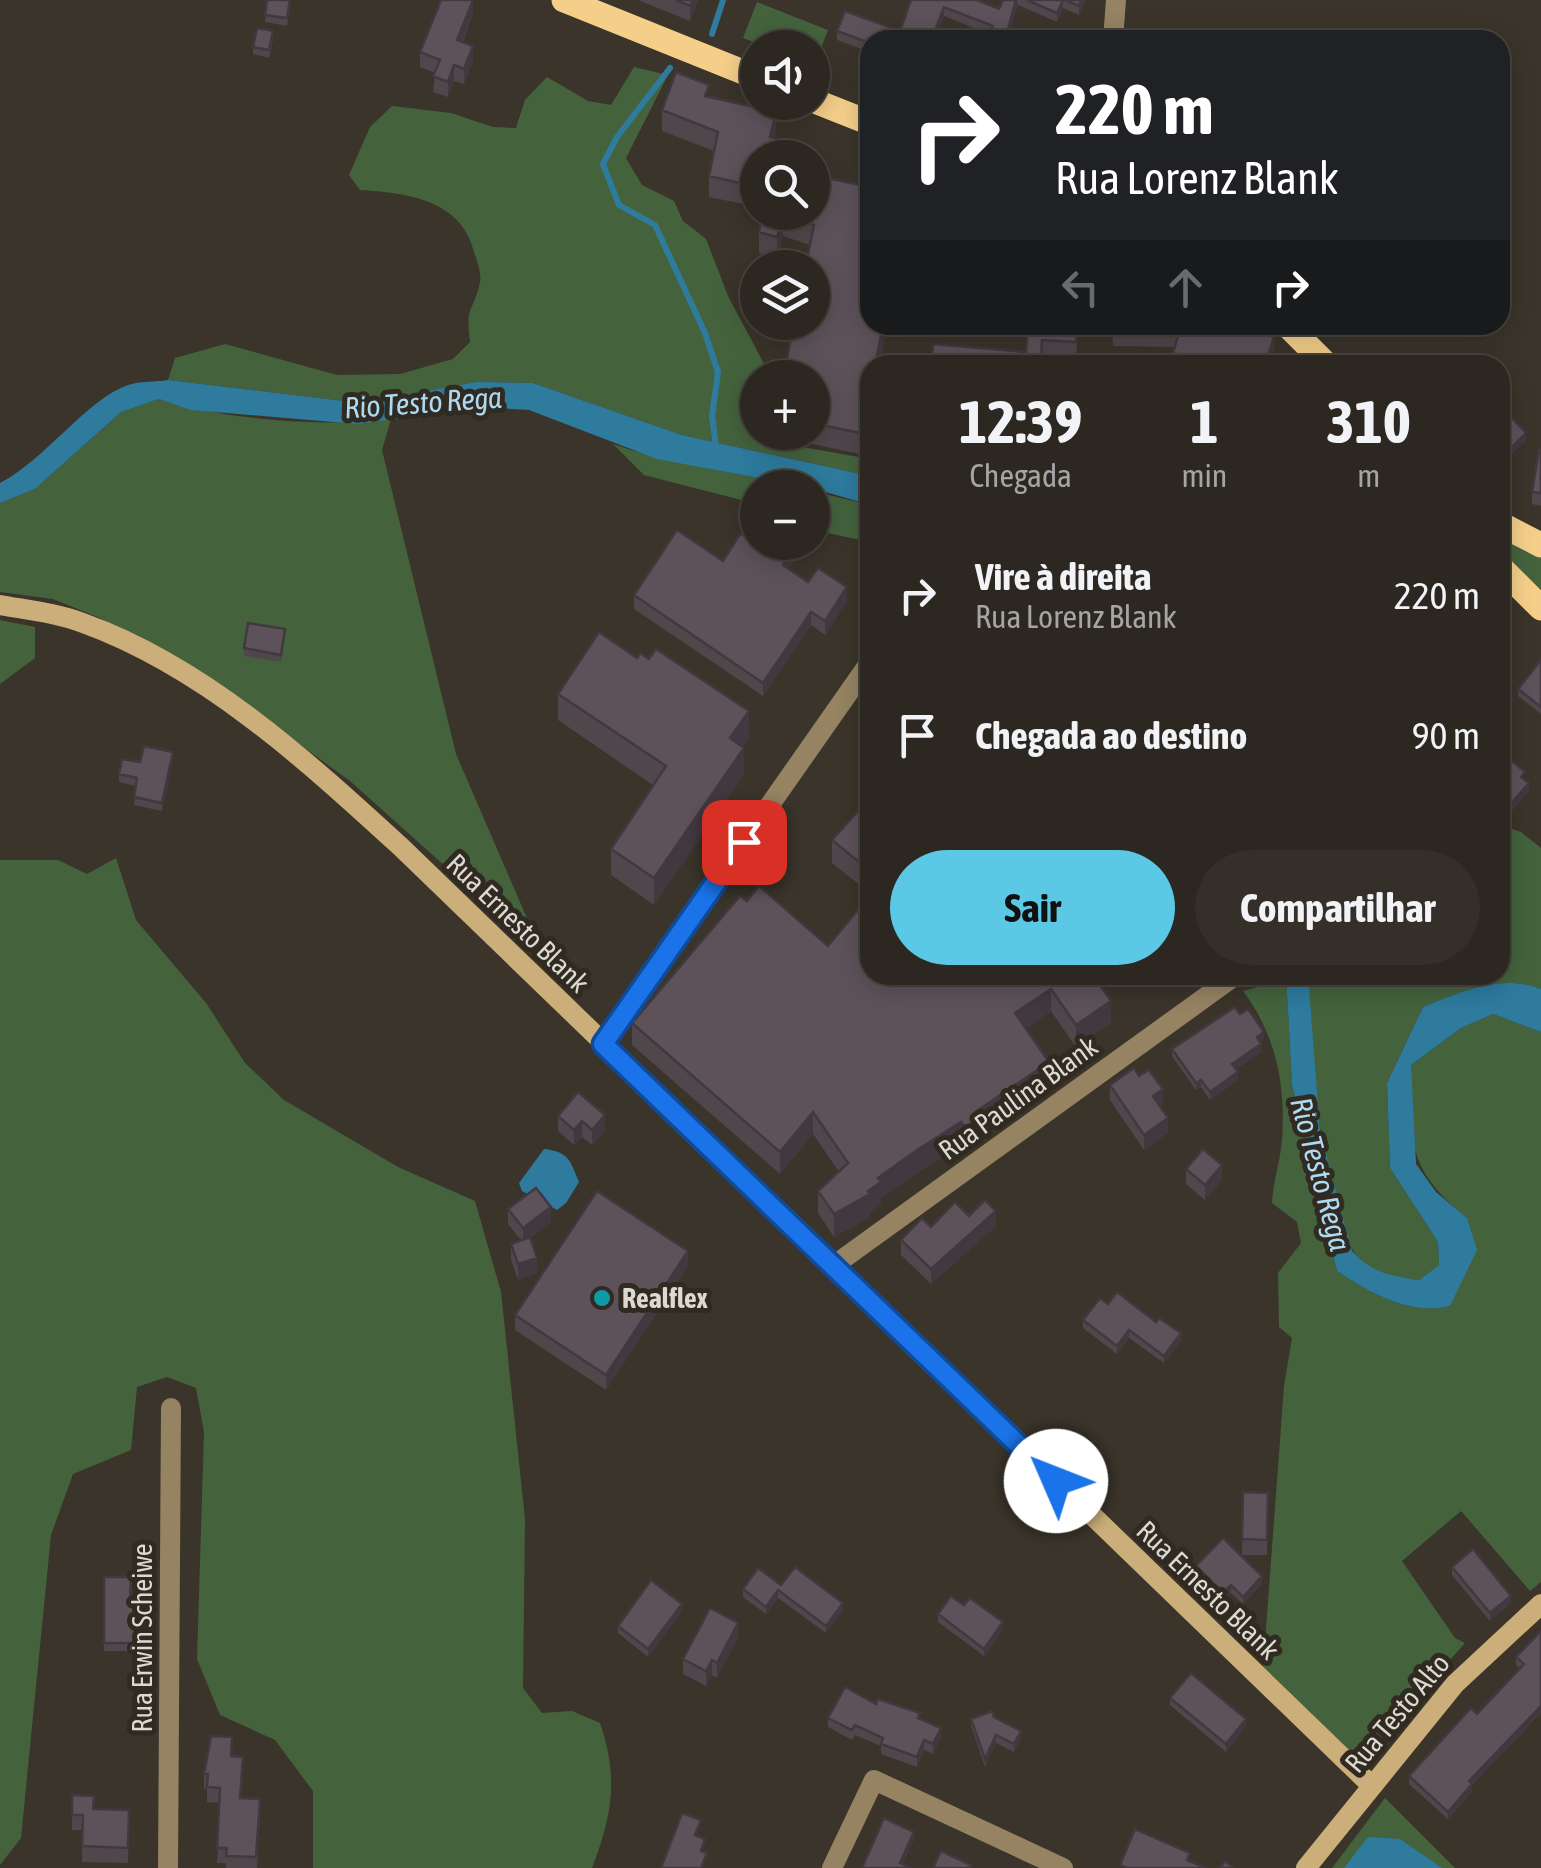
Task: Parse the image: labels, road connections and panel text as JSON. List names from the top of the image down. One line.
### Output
{"streets":{"street":["Rua Ernesto Blank","Rua Paulina Blank","Rua Erwin Scheiwe","Rua Testo Alto"]},"crossings":[["Rua Ernesto Blank","Rua Paulina Blank"],["Rua Ernesto Blank","Rua Testo Alto"]],"water":["Rio Testo Rega"],"places":["Realflex"],"page":{"map_buttons":["+","−"],"turn":["220 m","Rua Lorenz Blank"],"eta":["12:39","Chegada","1","min","310","m"],"list":[{"name":"Vire à direita","note":"Rua Lorenz Blank","value":"220 m"},{"name":"Chegada ao destino","value":"90 m"}],"buttons":["Sair","Compartilhar"]}}
